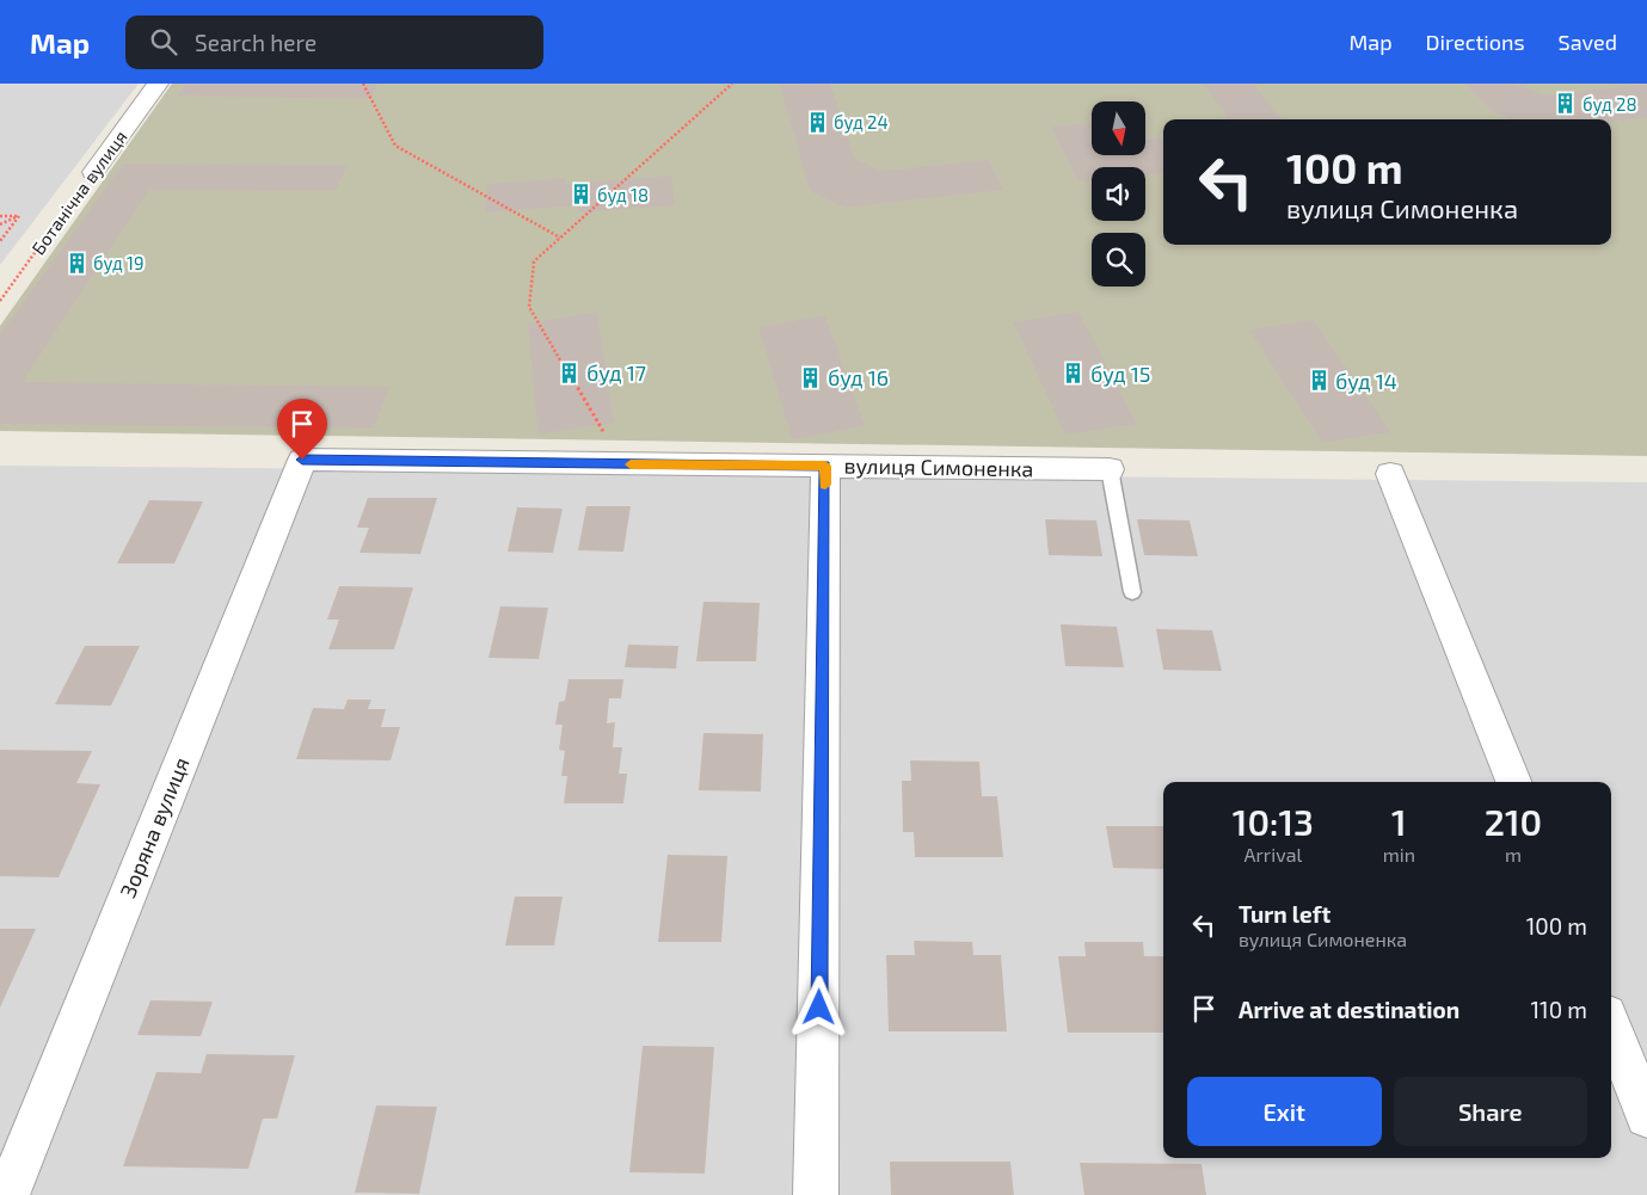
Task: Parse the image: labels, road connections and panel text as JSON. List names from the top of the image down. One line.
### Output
{"streets":{"street":["Ботанічна вулиця","вулиця Симоненка","Зоряна вулиця"]},"crossings":[["вулиця Симоненка","Зоряна вулиця"]],"places":{"building":["буд 28","буд 24","буд 18","буд 19","буд 17","буд 15","буд 16","буд 14"]},"north":"bottom","page":{"header":"Map","search":"Search here","nav":["Map","Directions","Saved"],"turn":["100 m","вулиця Симоненка"],"eta":["10:13","Arrival","1","min","210","m"],"list":[{"name":"Turn left","note":"вулиця Симоненка","value":"100 m"},{"name":"Arrive at destination","value":"110 m"}],"buttons":["Exit","Share"]}}
